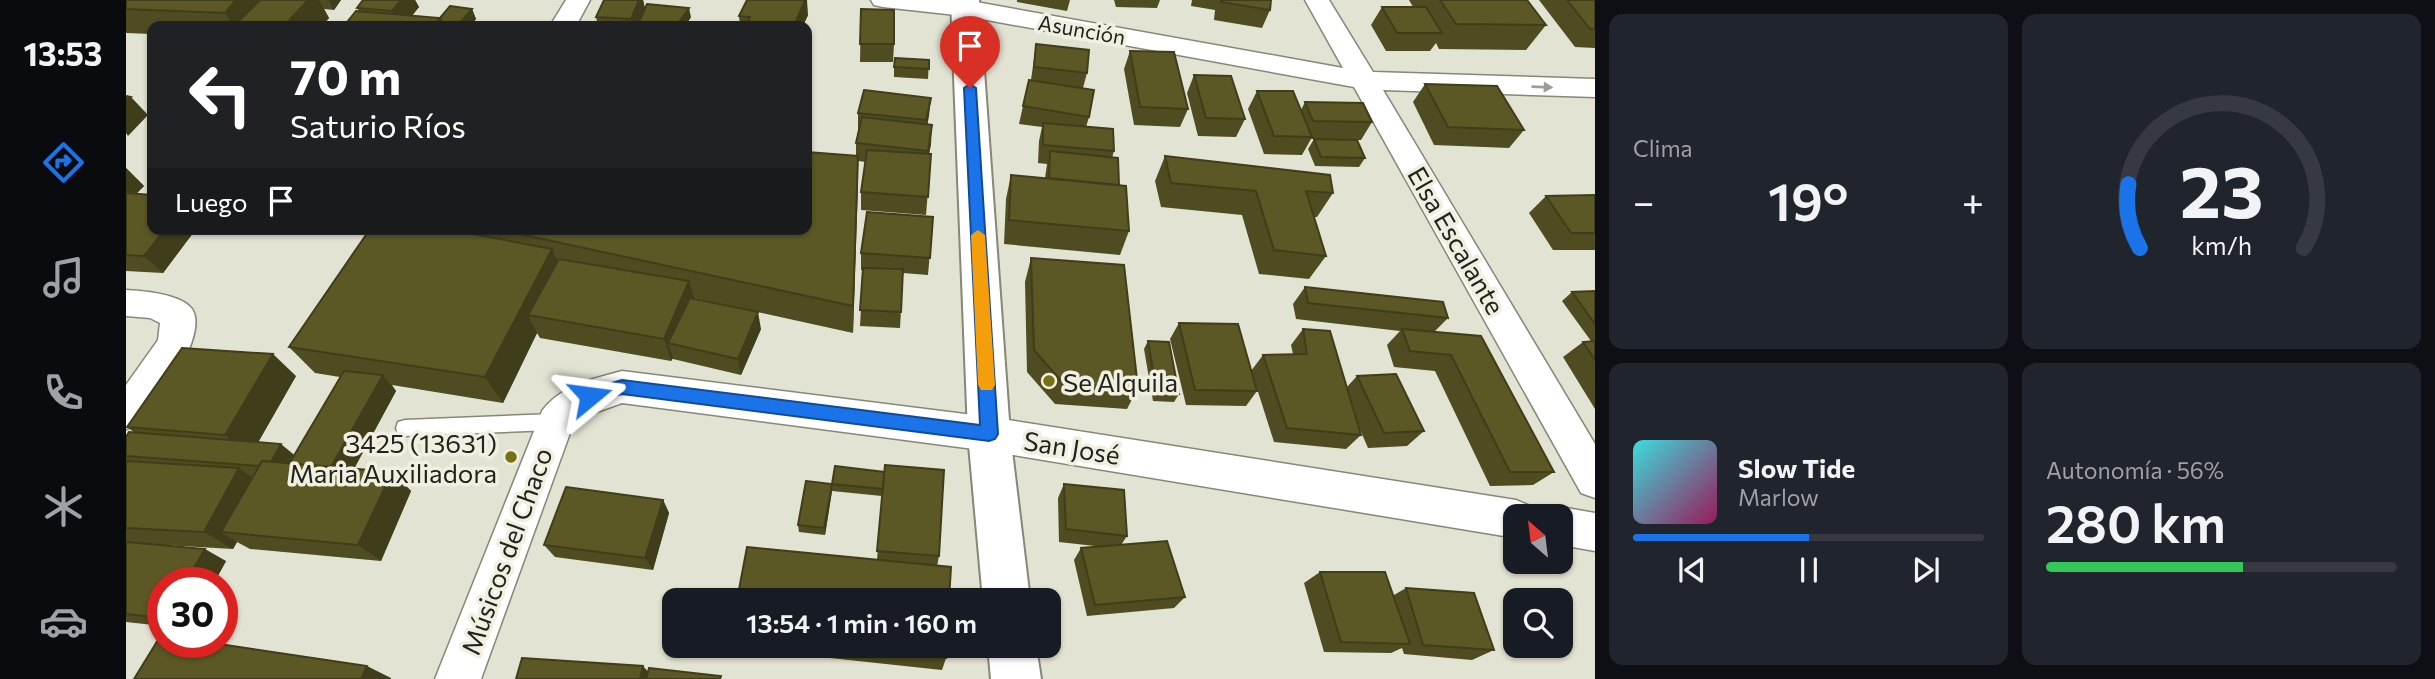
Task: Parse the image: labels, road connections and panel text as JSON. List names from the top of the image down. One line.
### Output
{"streets":{"street":["Asunción","Elsa Escalante","San José","Músicos del Chaco"]},"crossings":[["Asunción","Elsa Escalante"],["San José","Músicos del Chaco"]],"places":["Se Alquila","3425 (13631) Maria Auxiliadora"],"north":"top left","page":{"tabs":"13:53","tile":["Clima",["Autonomía · 56%","280 km"]],"turn":["70 m","Saturio Ríos"],"then":"Luego","heat":["−","19°","+"],"song":["Slow Tide","Marlow"],"limit":"30","trip":"13:54 · 1 min · 160 m","gauge":["23","km/h"]}}
